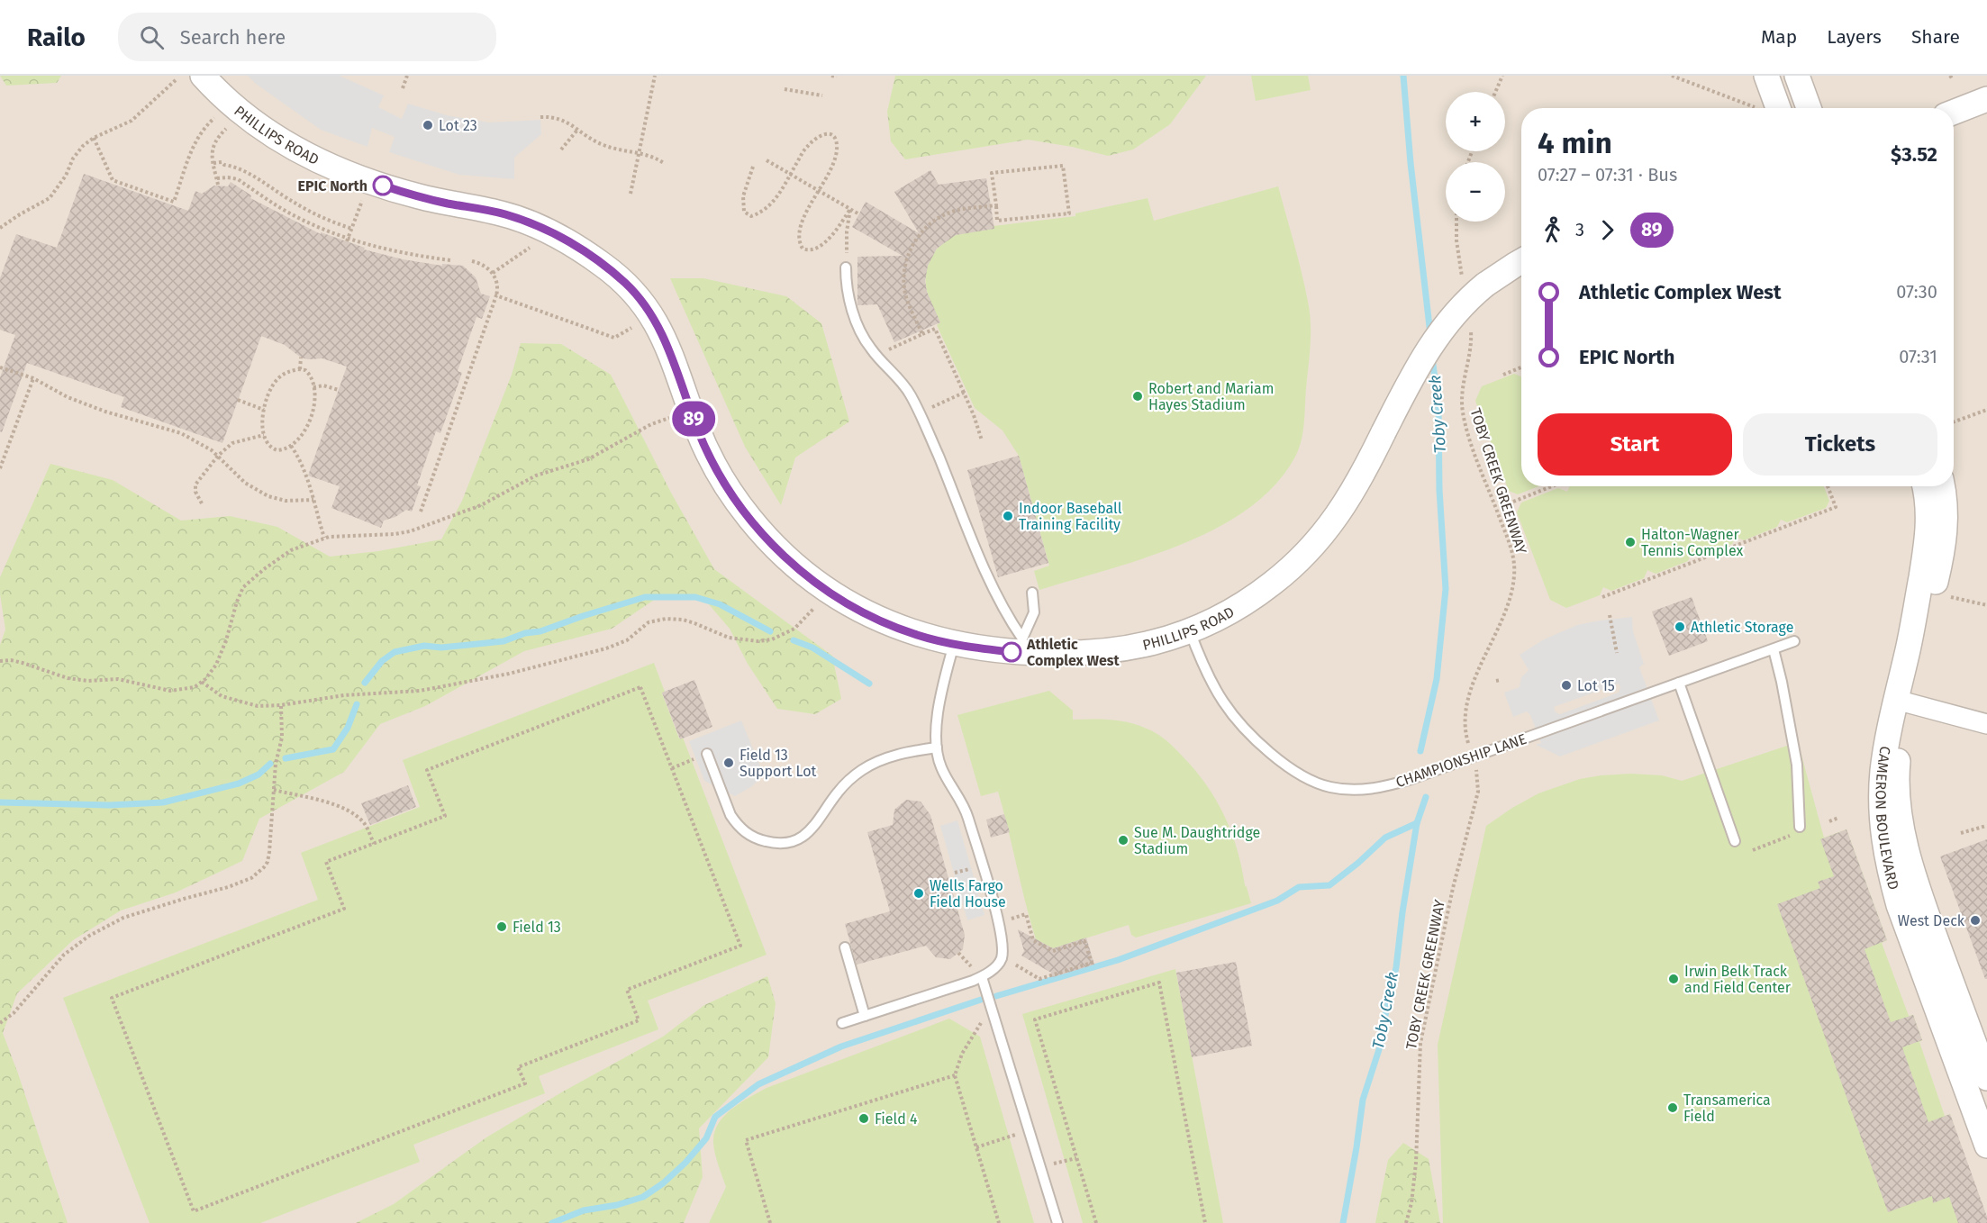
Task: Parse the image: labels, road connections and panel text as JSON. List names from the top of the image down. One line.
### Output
{"streets":{"street":["PHILLIPS ROAD","CAMERON BOULEVARD"],"lane":["CHAMPIONSHIP LANE"],"path":["TOBY CREEK GREENWAY"]},"crossings":[["PHILLIPS ROAD","CHAMPIONSHIP LANE"]],"water":["Toby Creek"],"places":["Lot 23","EPIC North","Robert and Mariam Hayes Stadium","Indoor Baseball Training Facility","Halton-Wagner Tennis Complex","Athletic Storage","Athletic Complex West","Lot 15","Field 13 Support Lot","Sue M. Daughtridge Stadium","Wells Fargo Field House","West Deck","Field 13","Irwin Belk Track and Field Center","Transamerica Field","Field 4"],"lines":["bus line 89"],"page":{"header":"Railo","search":"Search here","nav":["Map","Layers","Share"],"on_map":"89","map_buttons":["+","−"],"heading":["4 min","07:27 – 07:31 · Bus","$3.52"],"legs":["3","89"],"list":[{"name":"Athletic Complex West","value":"07:30"},{"name":"EPIC North","value":"07:31"}],"buttons":["Start","Tickets"]}}
